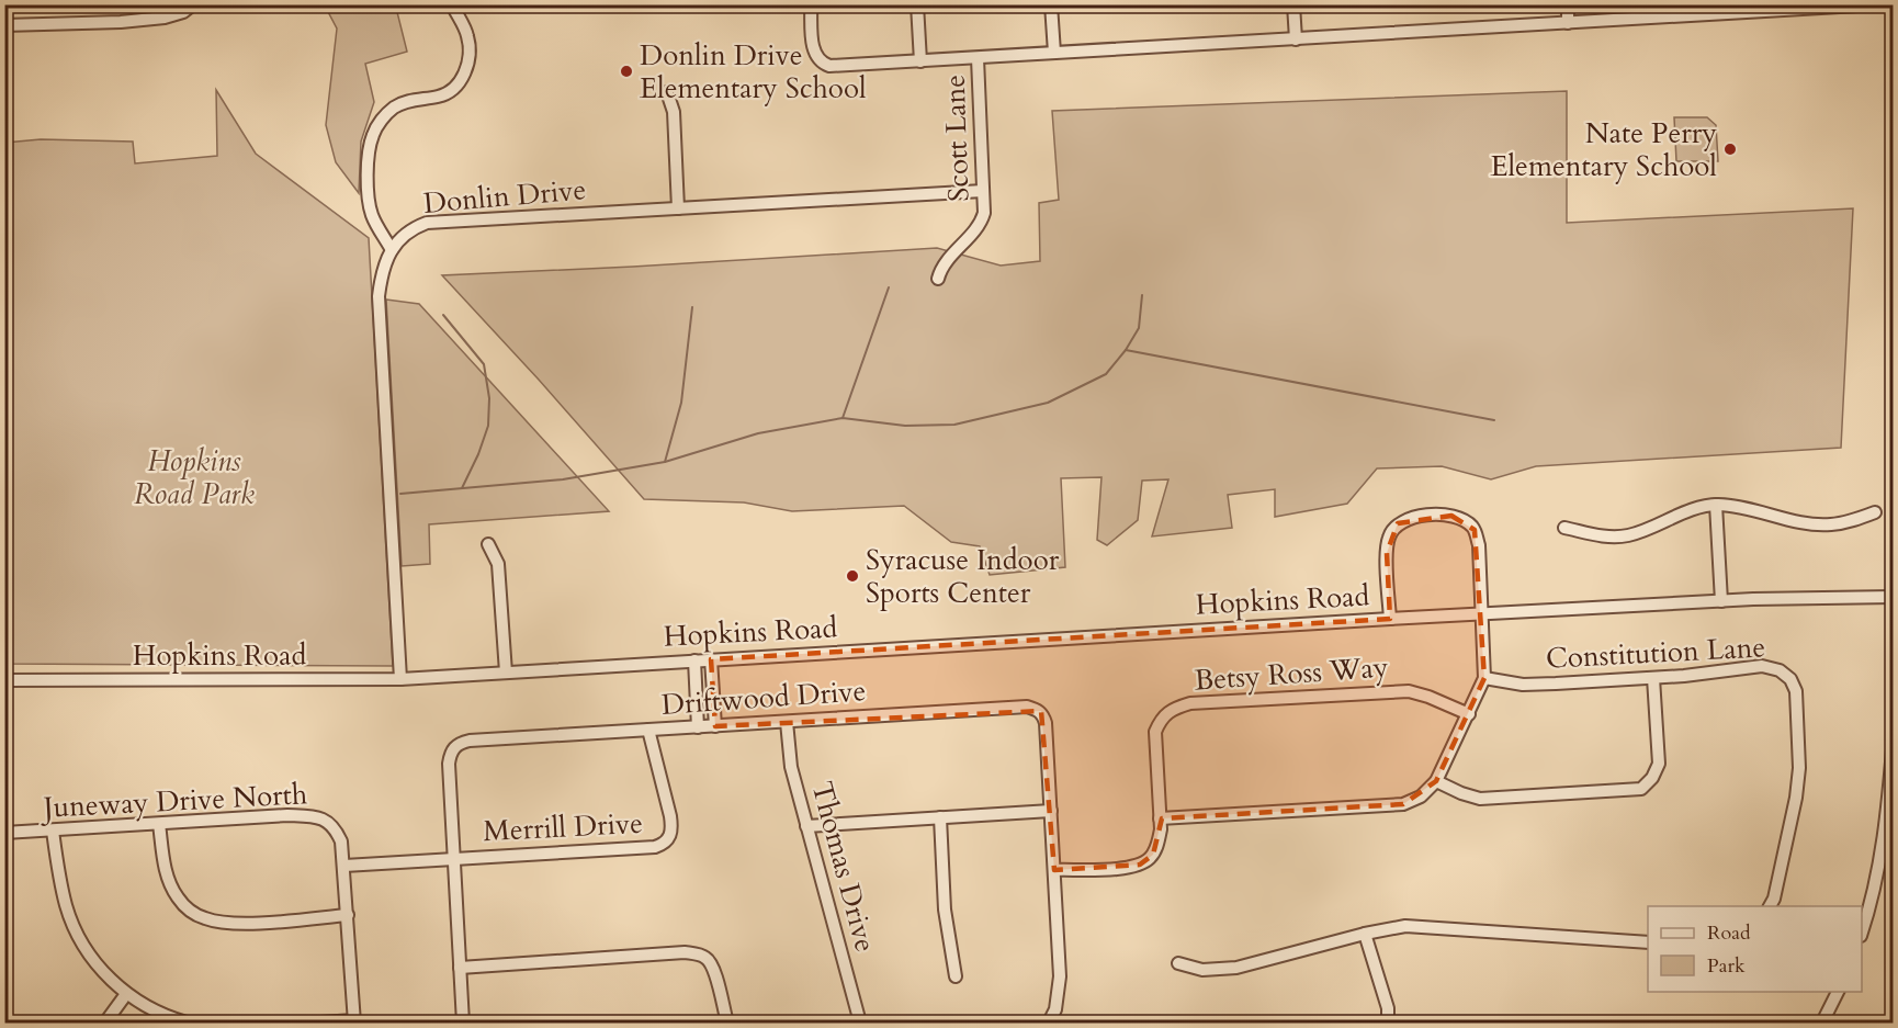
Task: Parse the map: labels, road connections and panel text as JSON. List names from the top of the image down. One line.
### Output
{"streets":{"street":["Scott Lane","Donlin Drive","Hopkins Road","Constitution Lane","Betsy Ross Way","Driftwood Drive","Juneway Drive North","Merrill Drive","Thomas Drive"]},"crossings":[["Scott Lane","Donlin Drive"],["Donlin Drive","Hopkins Road"],["Betsy Ross Way","Driftwood Drive"],["Driftwood Drive","Merrill Drive"],["Driftwood Drive","Thomas Drive"],["Juneway Drive North","Merrill Drive"]],"parks":["Hopkins Road Park"],"places":["Donlin Drive Elementary School","Nate Perry Elementary School","Syracuse Indoor Sports Center"],"legend":["Road","Park"]}
